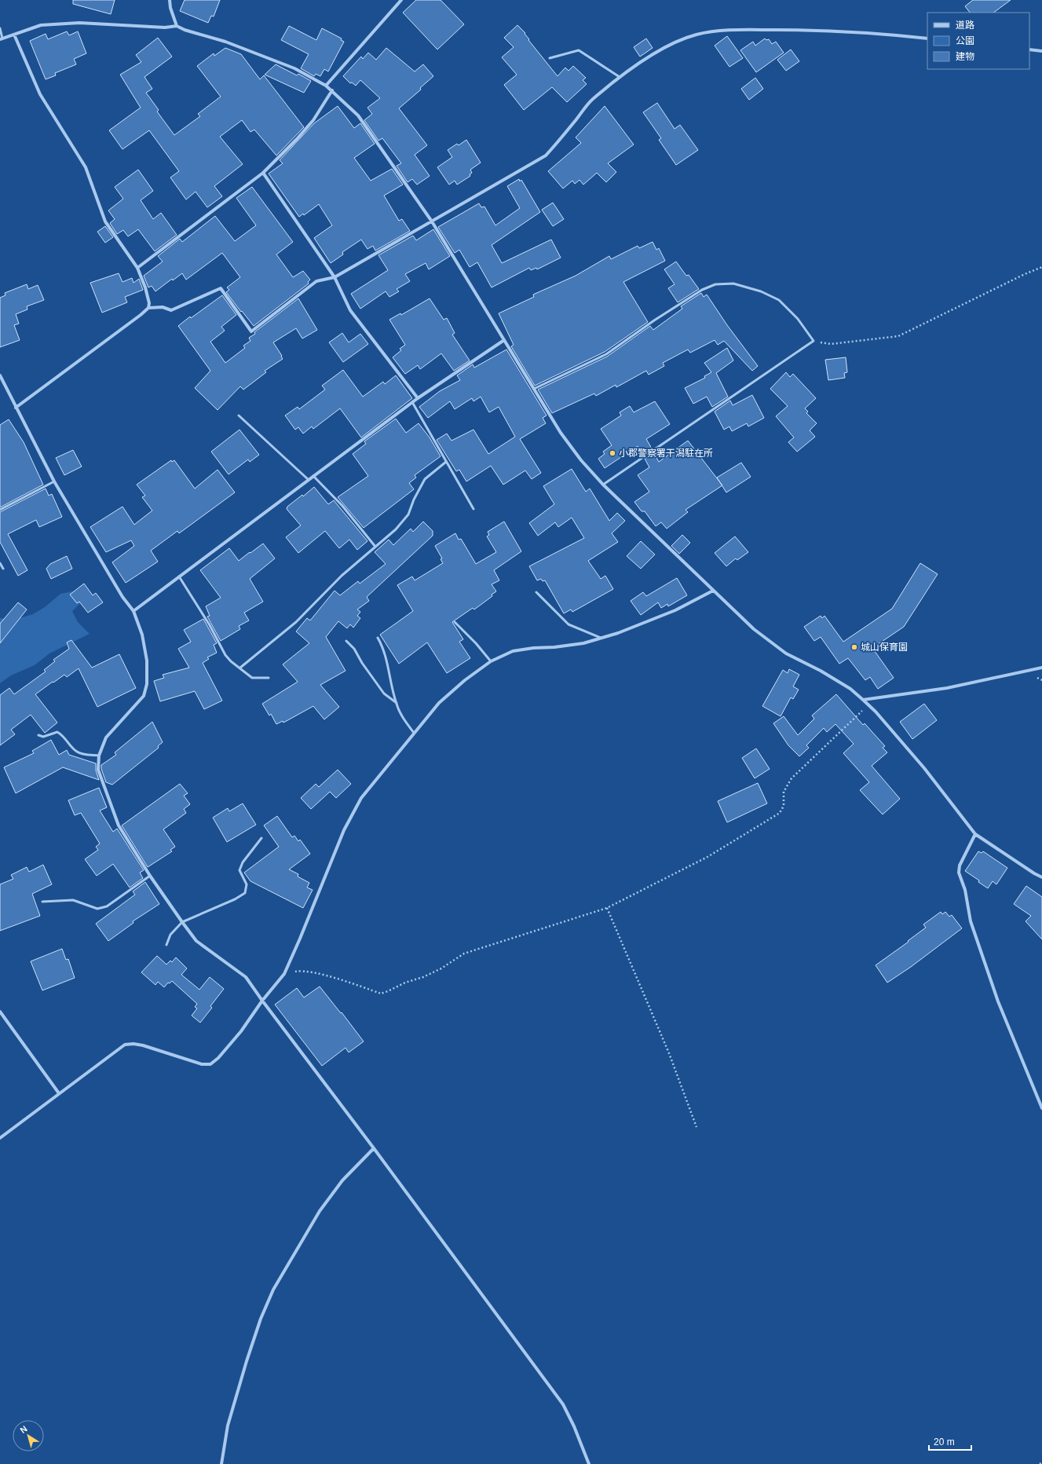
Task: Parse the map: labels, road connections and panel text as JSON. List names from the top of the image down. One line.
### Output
{"places":["小郡警察署干潟駐在所","城山保育園"],"legend":["道路","公園","建物"],"scale_bar":"20 m","north":"top left"}
